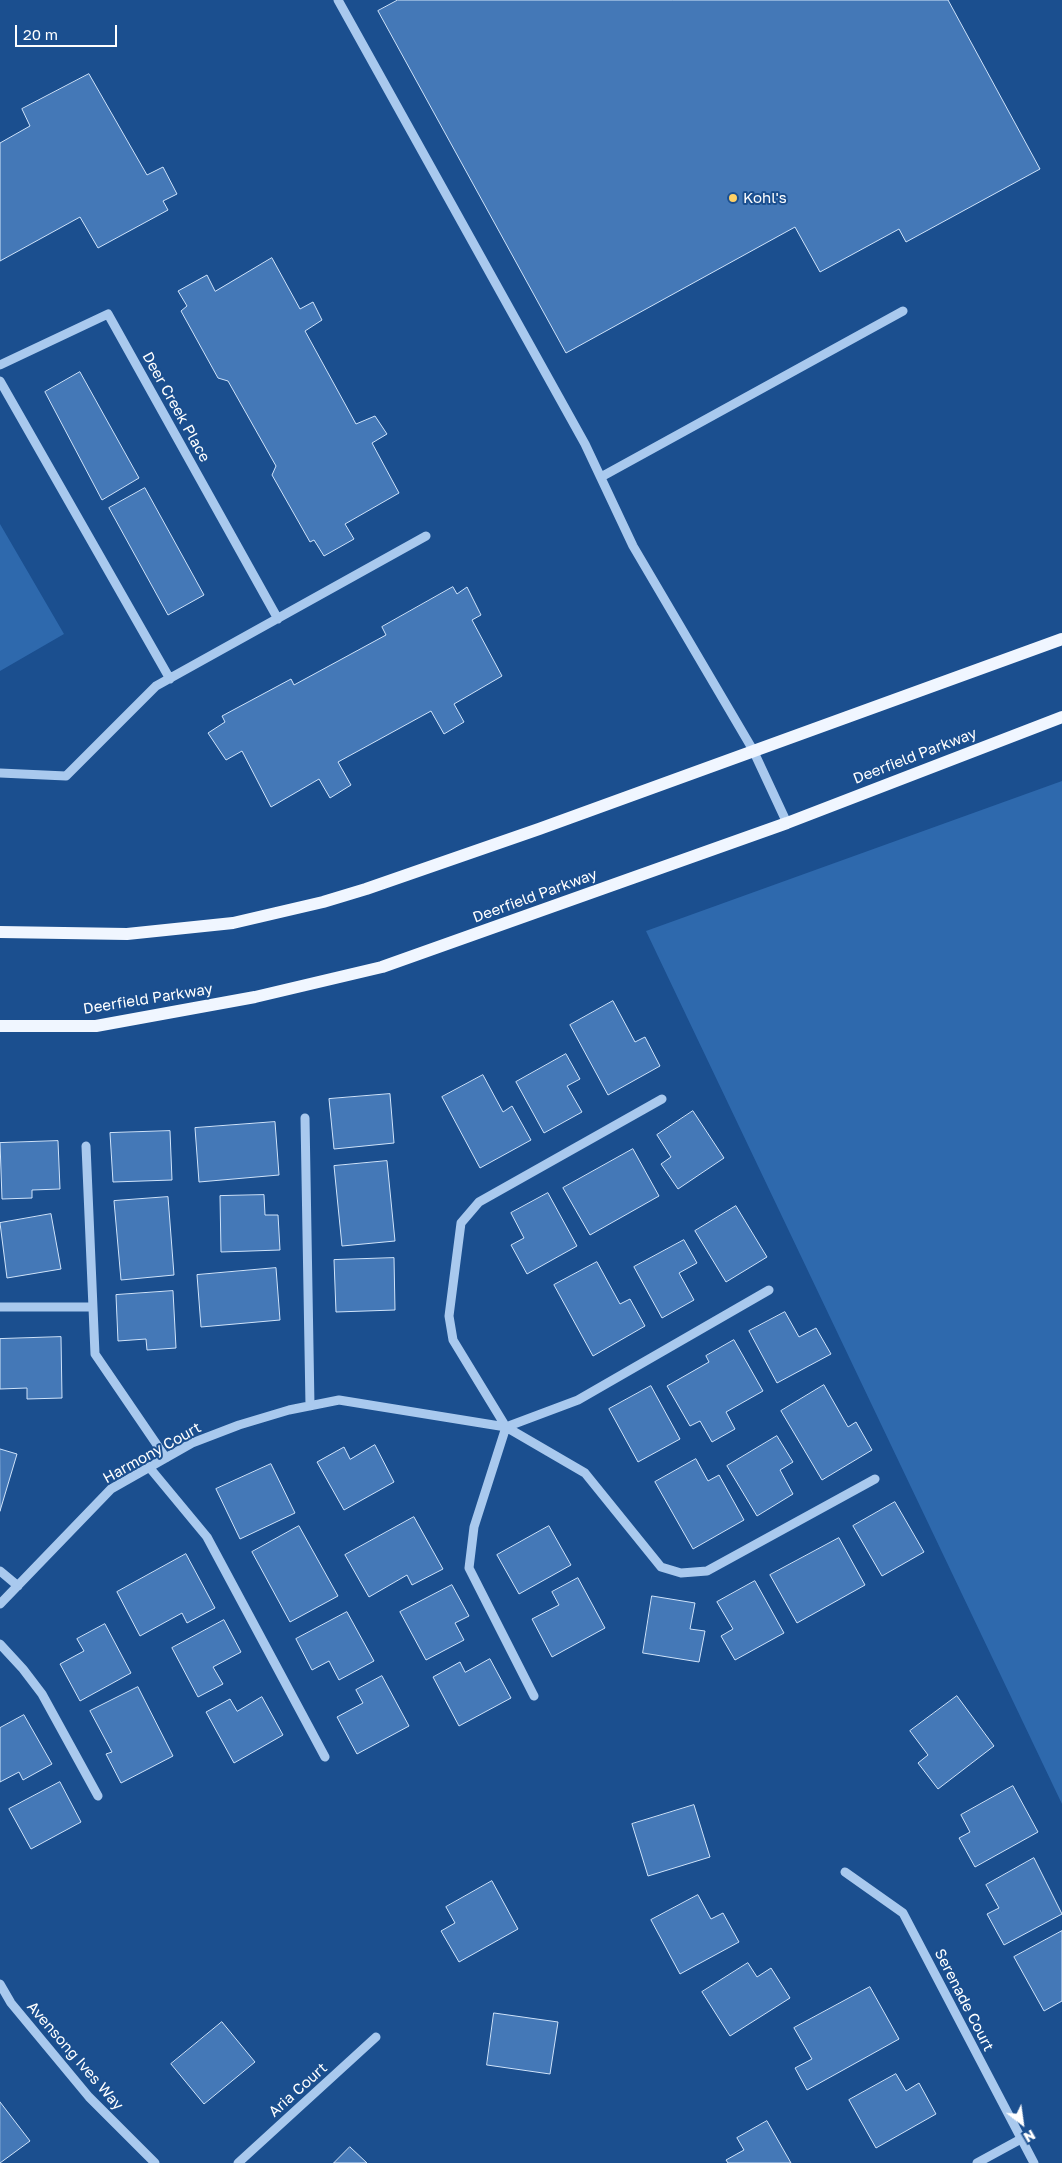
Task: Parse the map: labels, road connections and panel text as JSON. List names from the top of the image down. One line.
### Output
{"streets":{"main road":["Deerfield Parkway"],"street":["Deer Creek Place","Harmony Court","Serenade Court","Avensong Ives Way","Aria Court"]},"places":["Kohl's"],"scale_bar":"20 m","north":"bottom right"}
